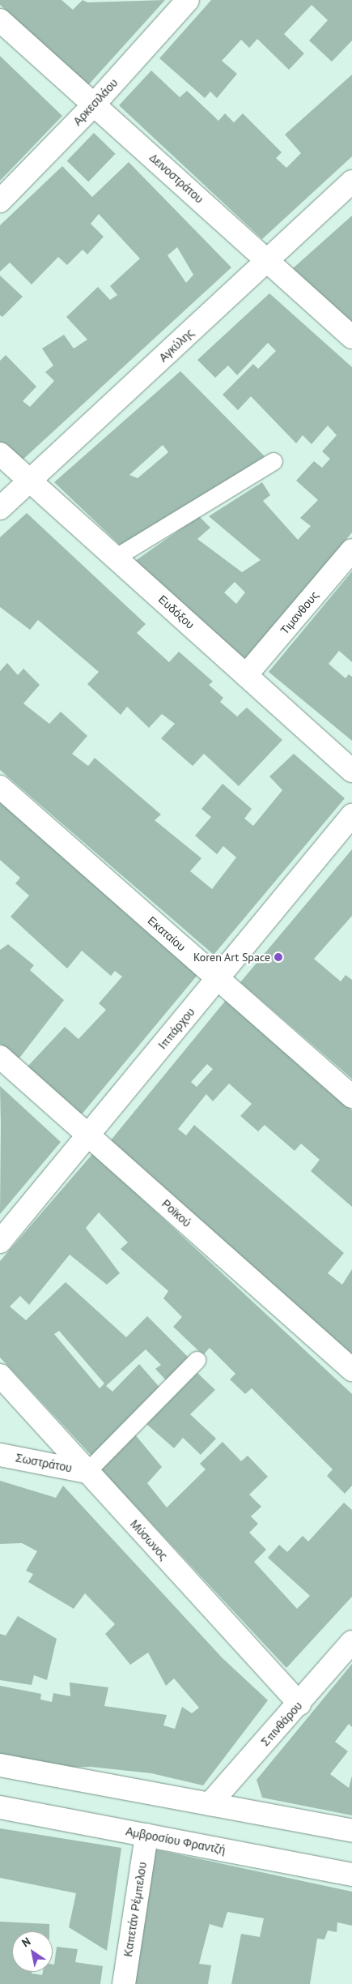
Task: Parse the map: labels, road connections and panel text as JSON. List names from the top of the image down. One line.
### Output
{"streets":{"street":["Αρκεσιλάου","Δεινοστράτου","Αγκύλης","Ευδόξου","Τιμανθους","Εκαταίου","Ιππάρχου","Ροϊκού","Σωστράτου","Μύσωνος","Σπινθάρου","Αμβροσίου Φραντζή","Καπετάν Ρέμπελου"]},"crossings":[["Αρκεσιλάου","Δεινοστράτου"],["Δεινοστράτου","Αγκύλης"],["Αγκύλης","Ευδόξου"],["Ευδόξου","Τιμανθους"],["Εκαταίου","Ιππάρχου"],["Ιππάρχου","Ροϊκού"],["Σωστράτου","Μύσωνος"],["Μύσωνος","Σπινθάρου"],["Αμβροσίου Φραντζή","Καπετάν Ρέμπελου"]],"places":["Koren Art Space"],"north":"top left"}
